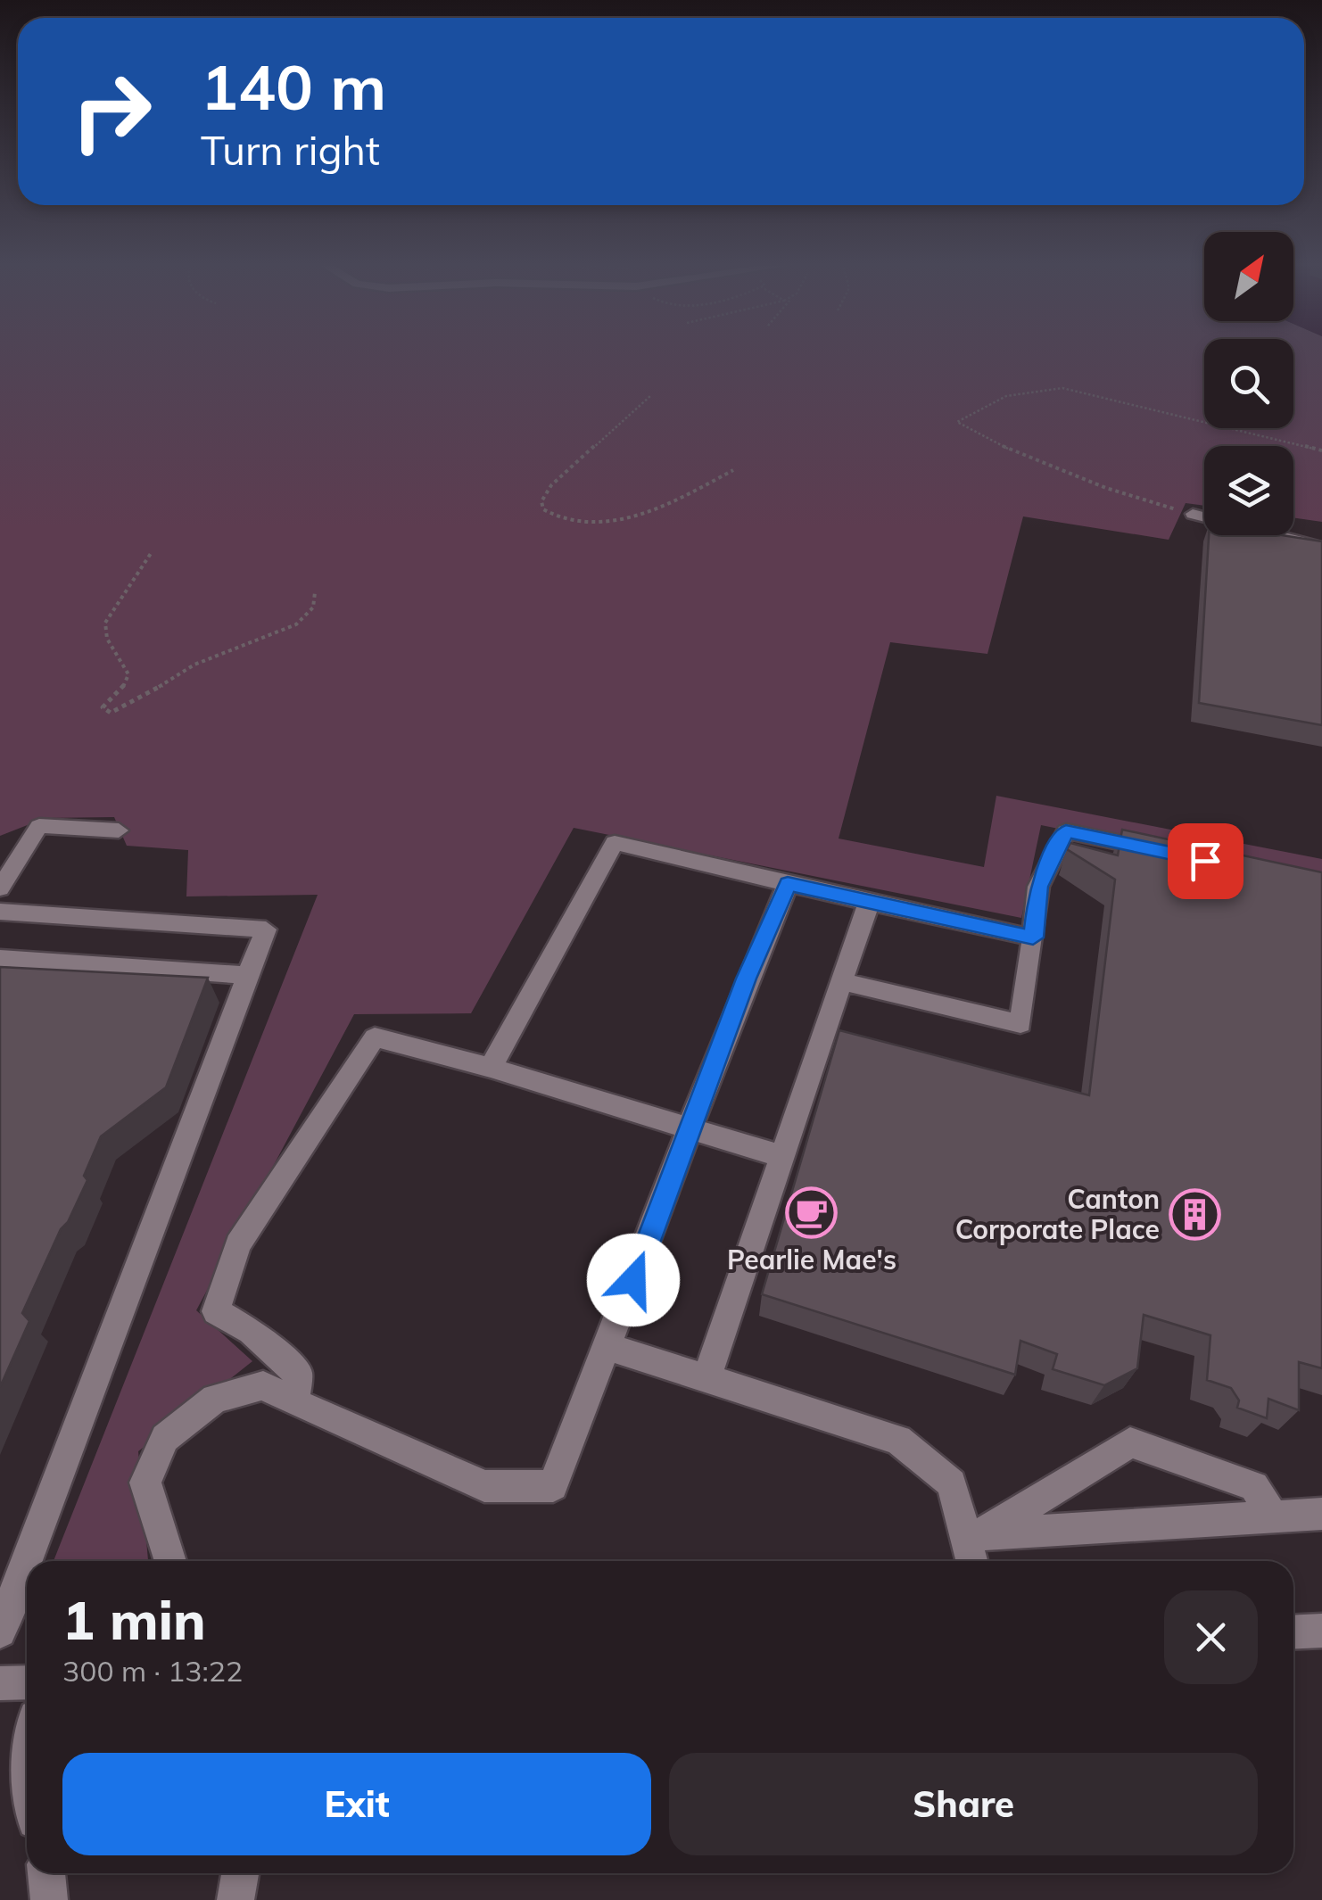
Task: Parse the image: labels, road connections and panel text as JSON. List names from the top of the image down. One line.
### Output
{"places":{"cafe":["Pearlie Mae's"],"building":["Canton Corporate Place"]},"north":"top right","page":{"turn":["140 m","Turn right"],"heading":["1 min","300 m · 13:22"],"buttons":["Exit","Share"]}}
